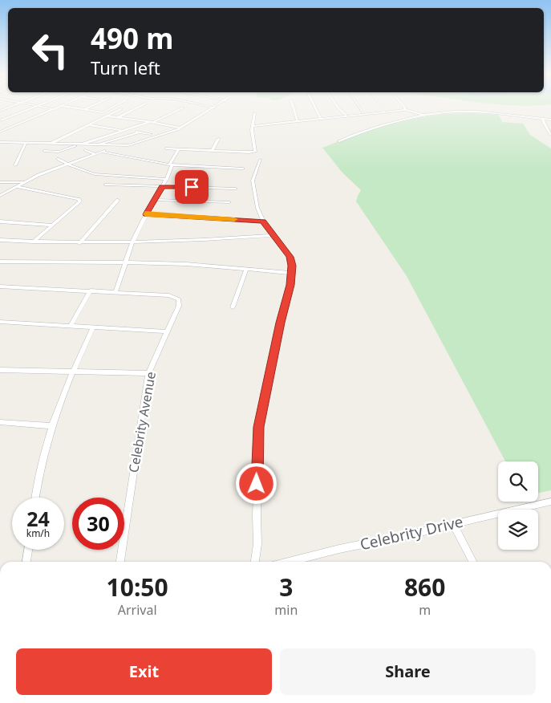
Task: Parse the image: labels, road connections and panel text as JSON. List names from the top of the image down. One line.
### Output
{"streets":{"street":["Celebrity Avenue","Celebrity Drive"]},"page":{"turn":["490 m","Turn left"],"speed":"24 km/h","limit":"30","eta":["10:50","Arrival","3","min","860","m"],"buttons":["Exit","Share"]}}
